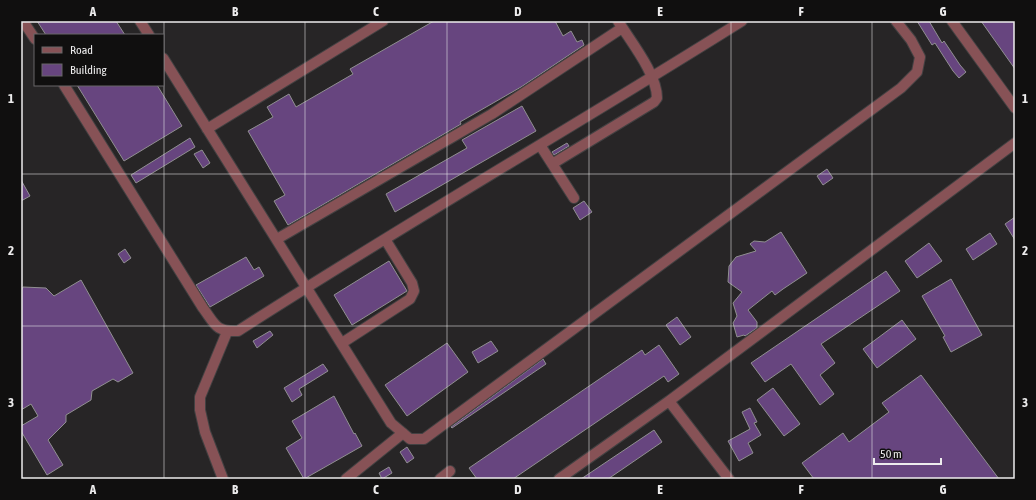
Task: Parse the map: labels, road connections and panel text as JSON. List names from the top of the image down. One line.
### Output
{"legend":["Road","Building"],"scale_bar":"50 m","grid":{"columns":["A","B","C","D","E","F","G"],"rows":["1","2","3"]}}
